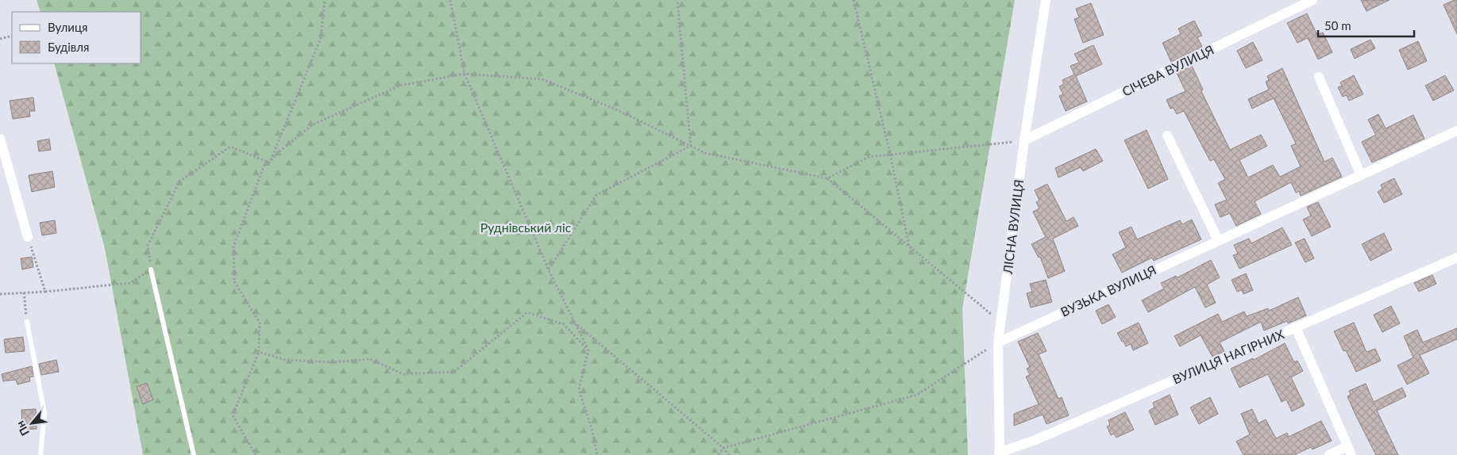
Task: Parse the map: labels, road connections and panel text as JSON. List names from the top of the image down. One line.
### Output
{"streets":{"street":["СІЧЕВА ВУЛИЦЯ","ЛІСНА ВУЛИЦЯ","ВУЗЬКА ВУЛИЦЯ","ВУЛИЦЯ НАГІРНИХ"]},"crossings":[["СІЧЕВА ВУЛИЦЯ","ЛІСНА ВУЛИЦЯ"],["ЛІСНА ВУЛИЦЯ","ВУЗЬКА ВУЛИЦЯ"],["ЛІСНА ВУЛИЦЯ","ВУЛИЦЯ НАГІРНИХ"]],"parks":["Руднівський ліс"],"legend":["Вулиця","Будівля"],"scale_bar":"50 m","north":"bottom left"}
